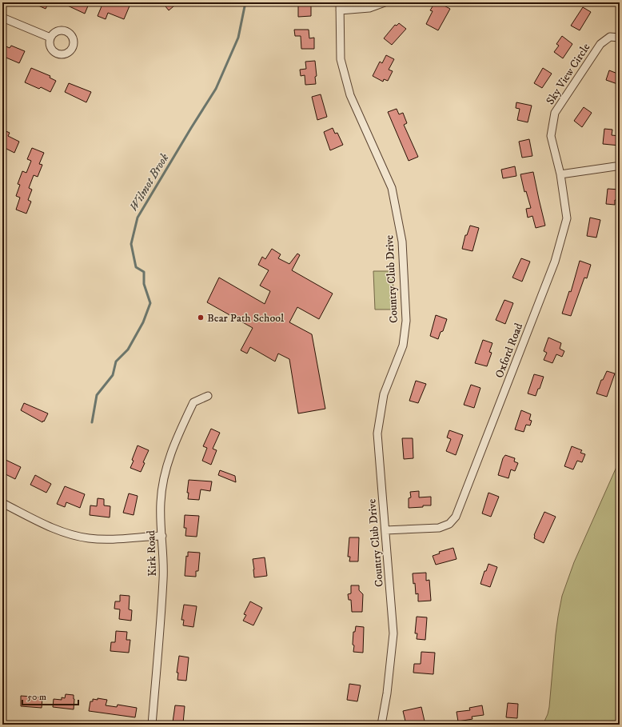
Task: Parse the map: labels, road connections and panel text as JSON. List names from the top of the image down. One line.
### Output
{"streets":{"street":["Sky View Circle","Country Club Drive","Oxford Road","Kirk Road"]},"crossings":[["Sky View Circle","Oxford Road"],["Country Club Drive","Oxford Road"]],"water":["Wilmot Brook"],"places":["Bear Path School"],"scale_bar":"50 m"}
